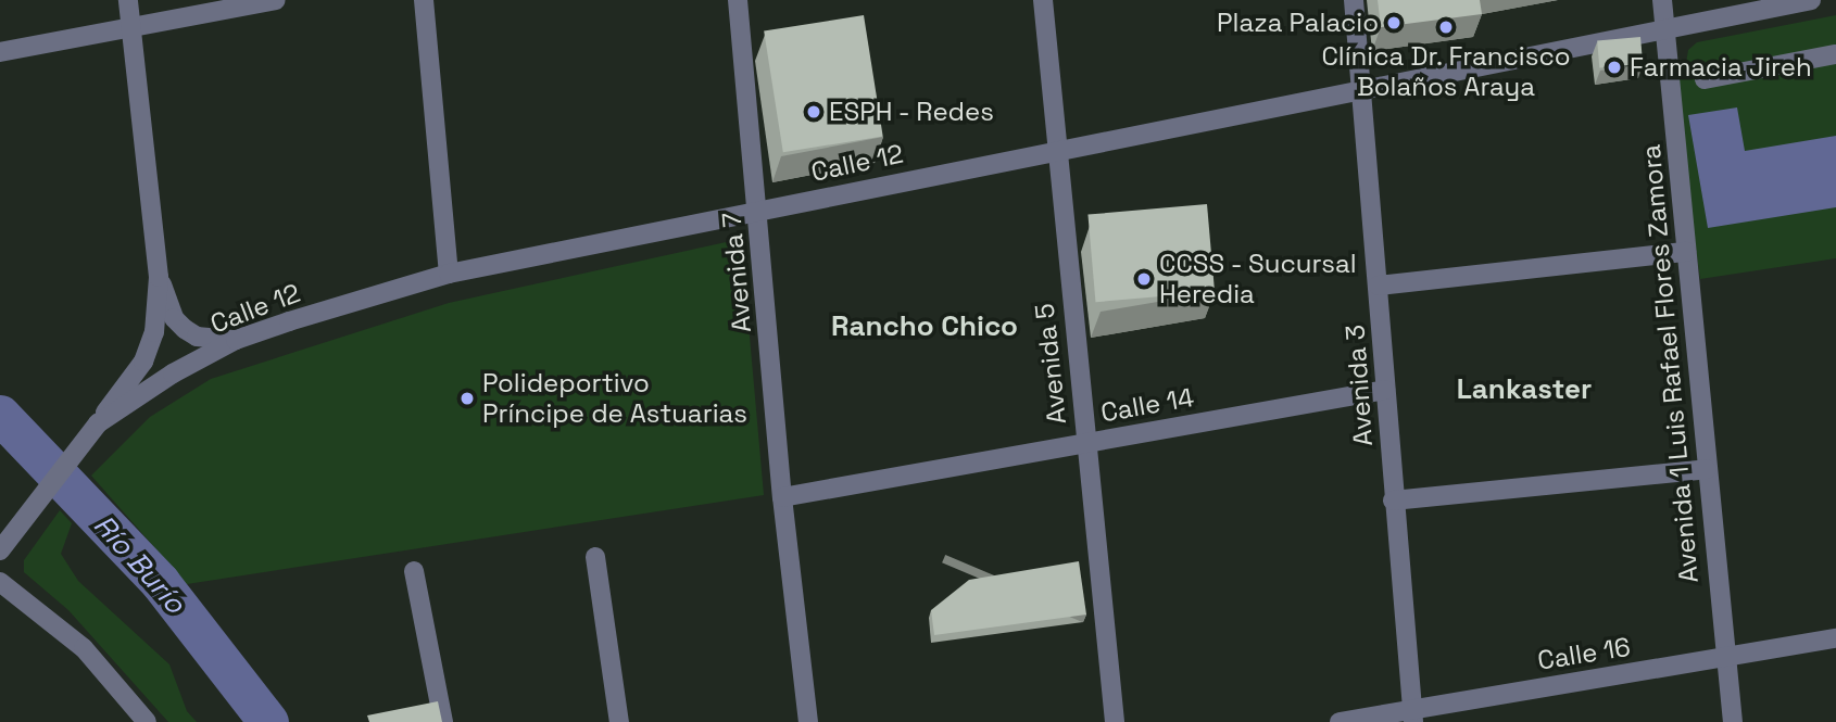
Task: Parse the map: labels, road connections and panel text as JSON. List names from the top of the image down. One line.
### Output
{"streets":{"street":["Calle 12","Avenida 7","Avenida 5","Avenida 1 Luis Rafael Flores Zamora","Avenida 3","Calle 14","Calle 16"]},"crossings":[["Calle 12","Avenida 7"],["Calle 12","Avenida 5"],["Calle 12","Avenida 1 Luis Rafael Flores Zamora"],["Calle 12","Avenida 3"],["Avenida 7","Calle 14"],["Avenida 5","Calle 14"],["Avenida 1 Luis Rafael Flores Zamora","Calle 16"],["Avenida 3","Calle 14"],["Avenida 3","Calle 16"]],"districts":["Rancho Chico","Lankaster"],"water":["Río Burío"],"places":["Plaza Palacio","Clínica Dr. Francisco Bolaños Araya","Farmacia Jireh","ESPH - Redes","CCSS - Sucursal Heredia","Polideportivo Príncipe de Astuarias"]}
